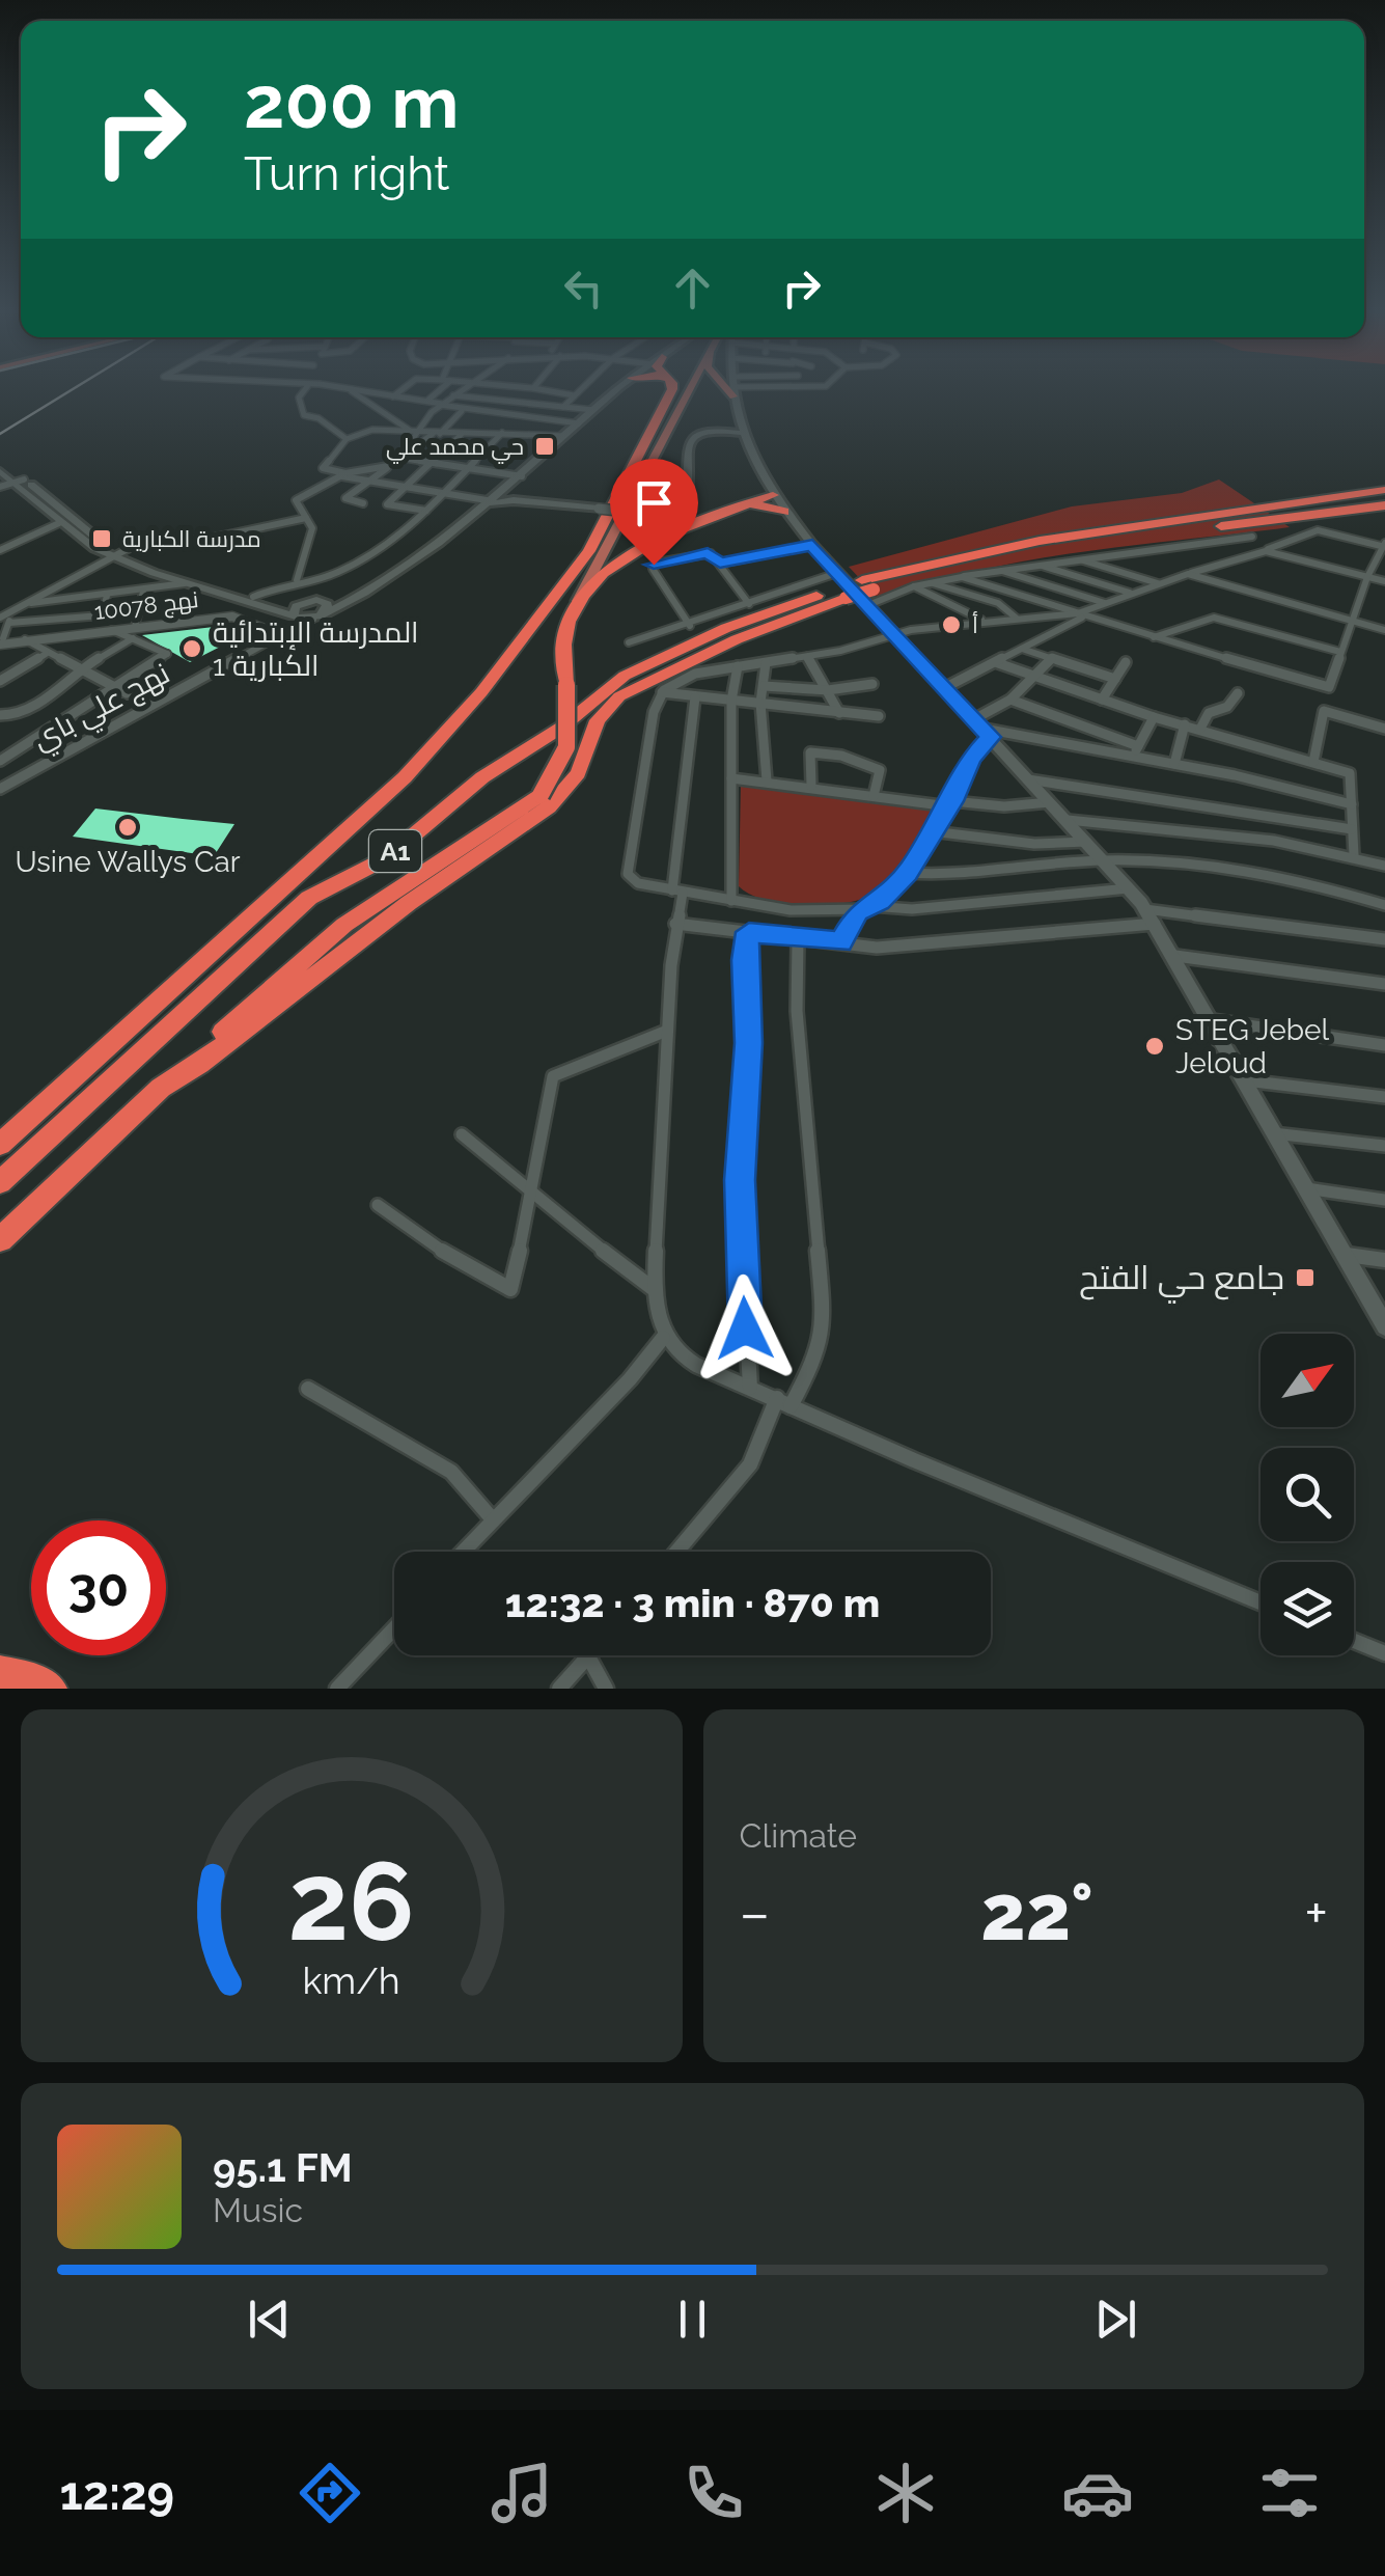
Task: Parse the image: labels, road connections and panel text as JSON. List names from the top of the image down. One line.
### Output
{"streets":{"highway":["A1"],"street":["نهج 10078","نهج علي باي"]},"crossings":[["نهج 10078","نهج علي باي"]],"places":{"transit":["حي محمد علي","مدرسة الكبارية","جامع حي الفتح"],"other":["أ","المدرسة الإبتدائية الكبارية 1","Usine Wallys Car","STEG Jebel Jeloud"]},"north":"top right","page":{"turn":["200 m","Turn right"],"limit":"30","trip":"12:32 · 3 min · 870 m","tile":"Climate","heat":["−","22°","+"],"song":["95.1 FM","Music"],"tabs":"12:29","gauge":["26","km/h"]}}
